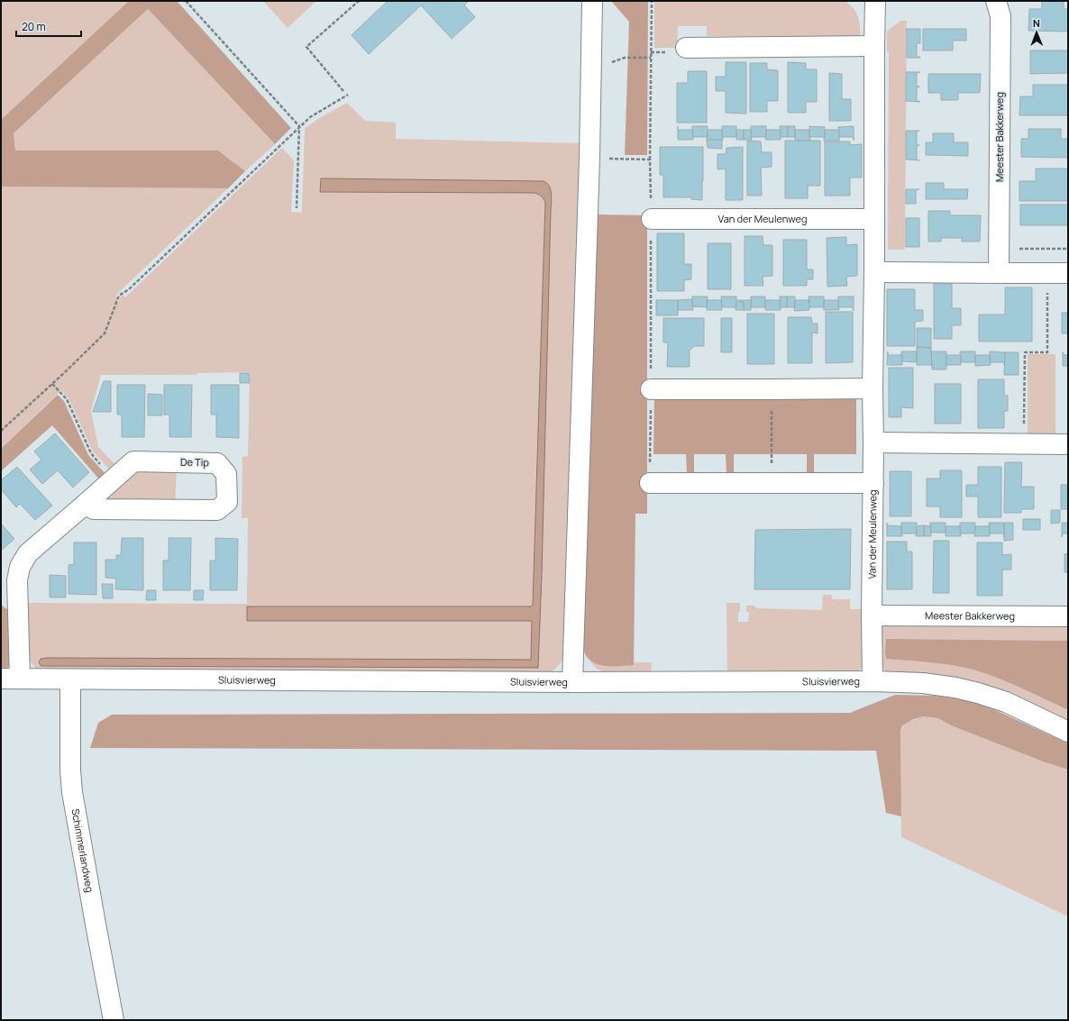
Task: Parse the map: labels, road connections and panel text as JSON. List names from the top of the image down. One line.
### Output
{"streets":{"street":["Meester Bakkerweg","Van der Meulenweg","De Tip","Sluisvierweg","Schimmerlandweg"]},"crossings":[["Meester Bakkerweg","Van der Meulenweg"],["Van der Meulenweg","Sluisvierweg"],["De Tip","Sluisvierweg"],["Sluisvierweg","Schimmerlandweg"]],"scale_bar":"20 m","north":"top"}
